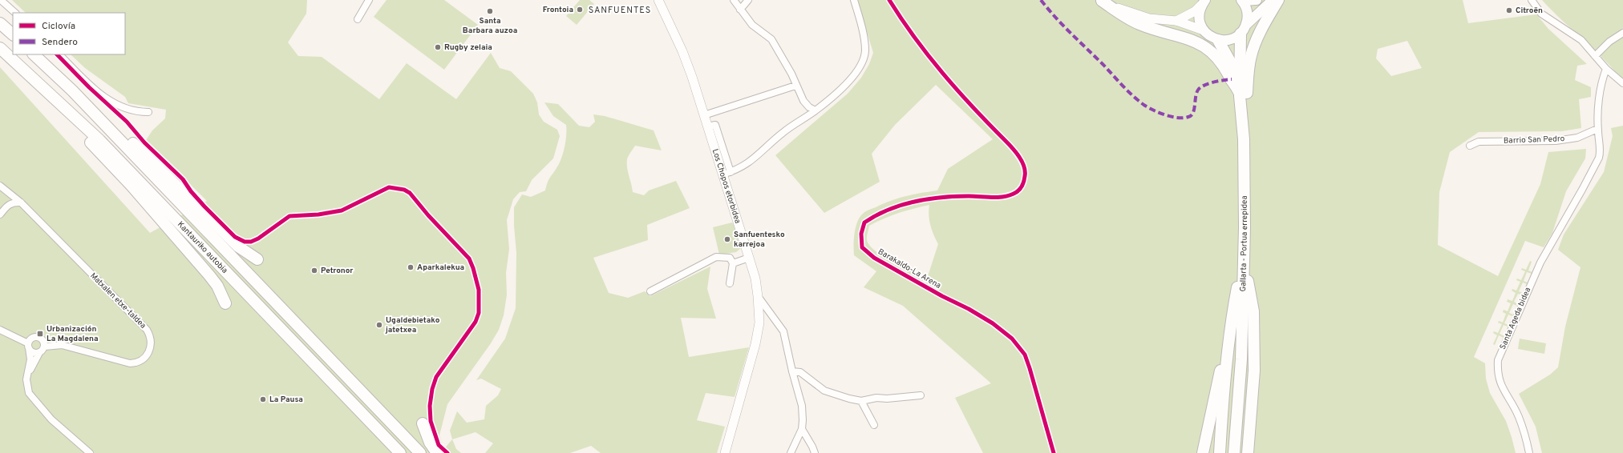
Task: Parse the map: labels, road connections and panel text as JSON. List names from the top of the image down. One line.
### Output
{"streets":{"highway":["Gallarta - Portua errepidea","Kantauriko autobia"],"street":["Barrio San Pedro","Los Chopos etorbidea","Matxalen etxe-taldea","Santa Ageda bidea"],"cycle path":["Barakaldo-La Arena"]},"crossings":[["Barrio San Pedro","Santa Ageda bidea"]],"districts":["SANFUENTES"],"places":{"other":["Frontoia","Citroën","Santa Barbara auzoa","Rugby zelaia","Sanfuentesko karrejoa","Aparkalekua","Petronor","Ugaldebietako jatetxea","La Pausa"],"transit":["Urbanización La Magdalena"]},"legend":["Ciclovía","Sendero"]}
